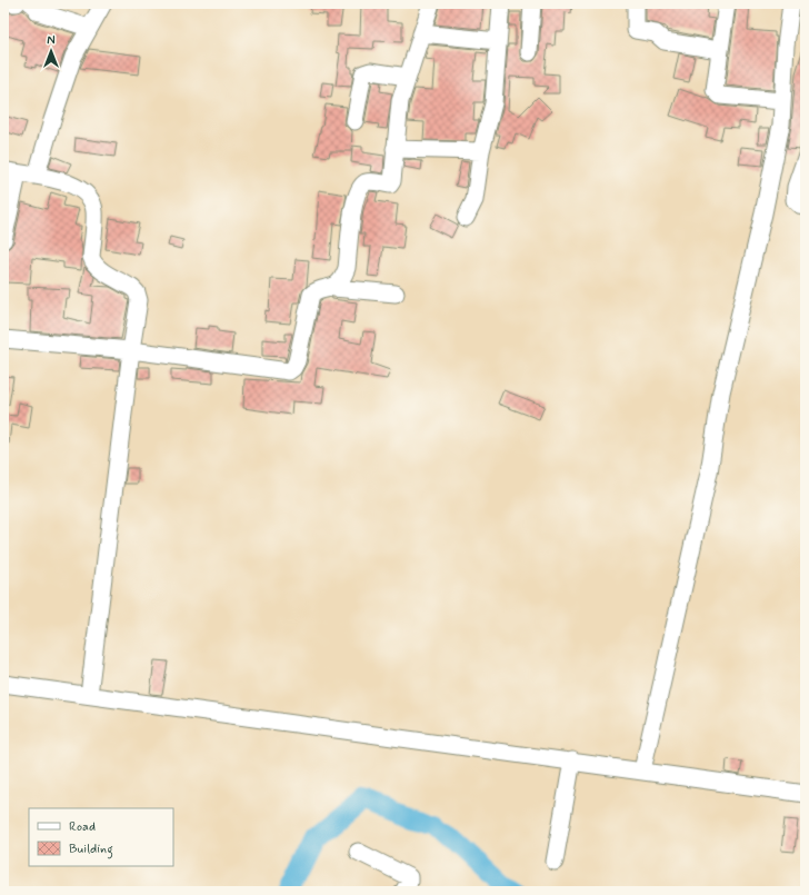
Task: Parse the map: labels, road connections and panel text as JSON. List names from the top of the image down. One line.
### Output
{"legend":["Road","Building"],"north":"top"}
